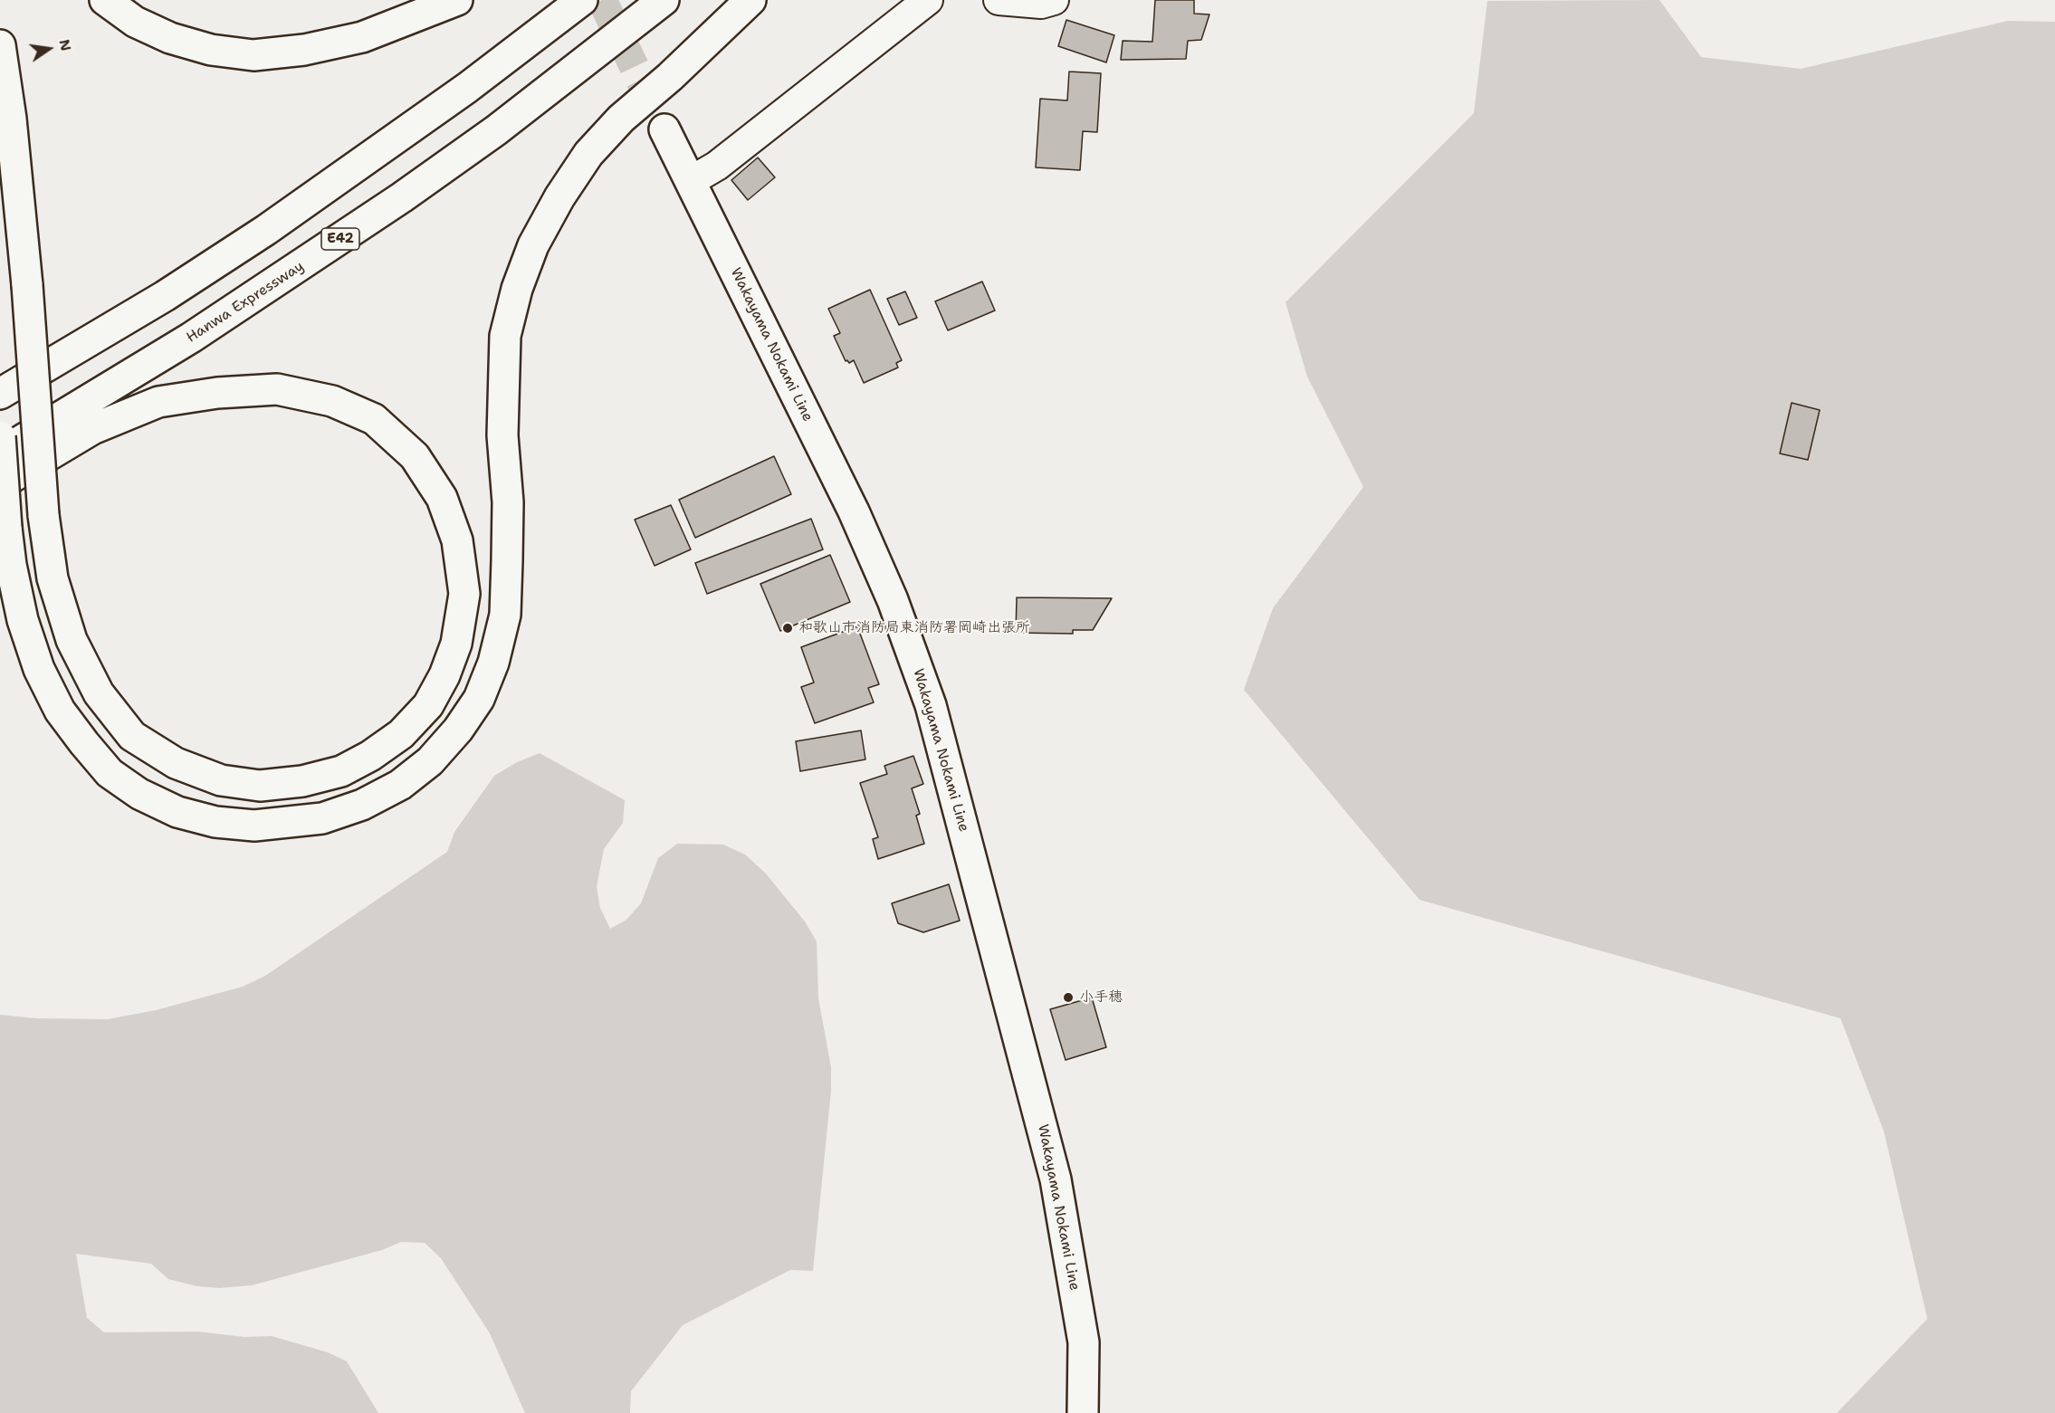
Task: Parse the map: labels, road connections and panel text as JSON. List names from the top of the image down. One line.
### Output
{"streets":{"main road":["E42","Hanwa Expressway","Wakayama Nokami Line"]},"places":["和歌山市消防局東消防署岡崎出張所","小手穂"],"north":"right"}
